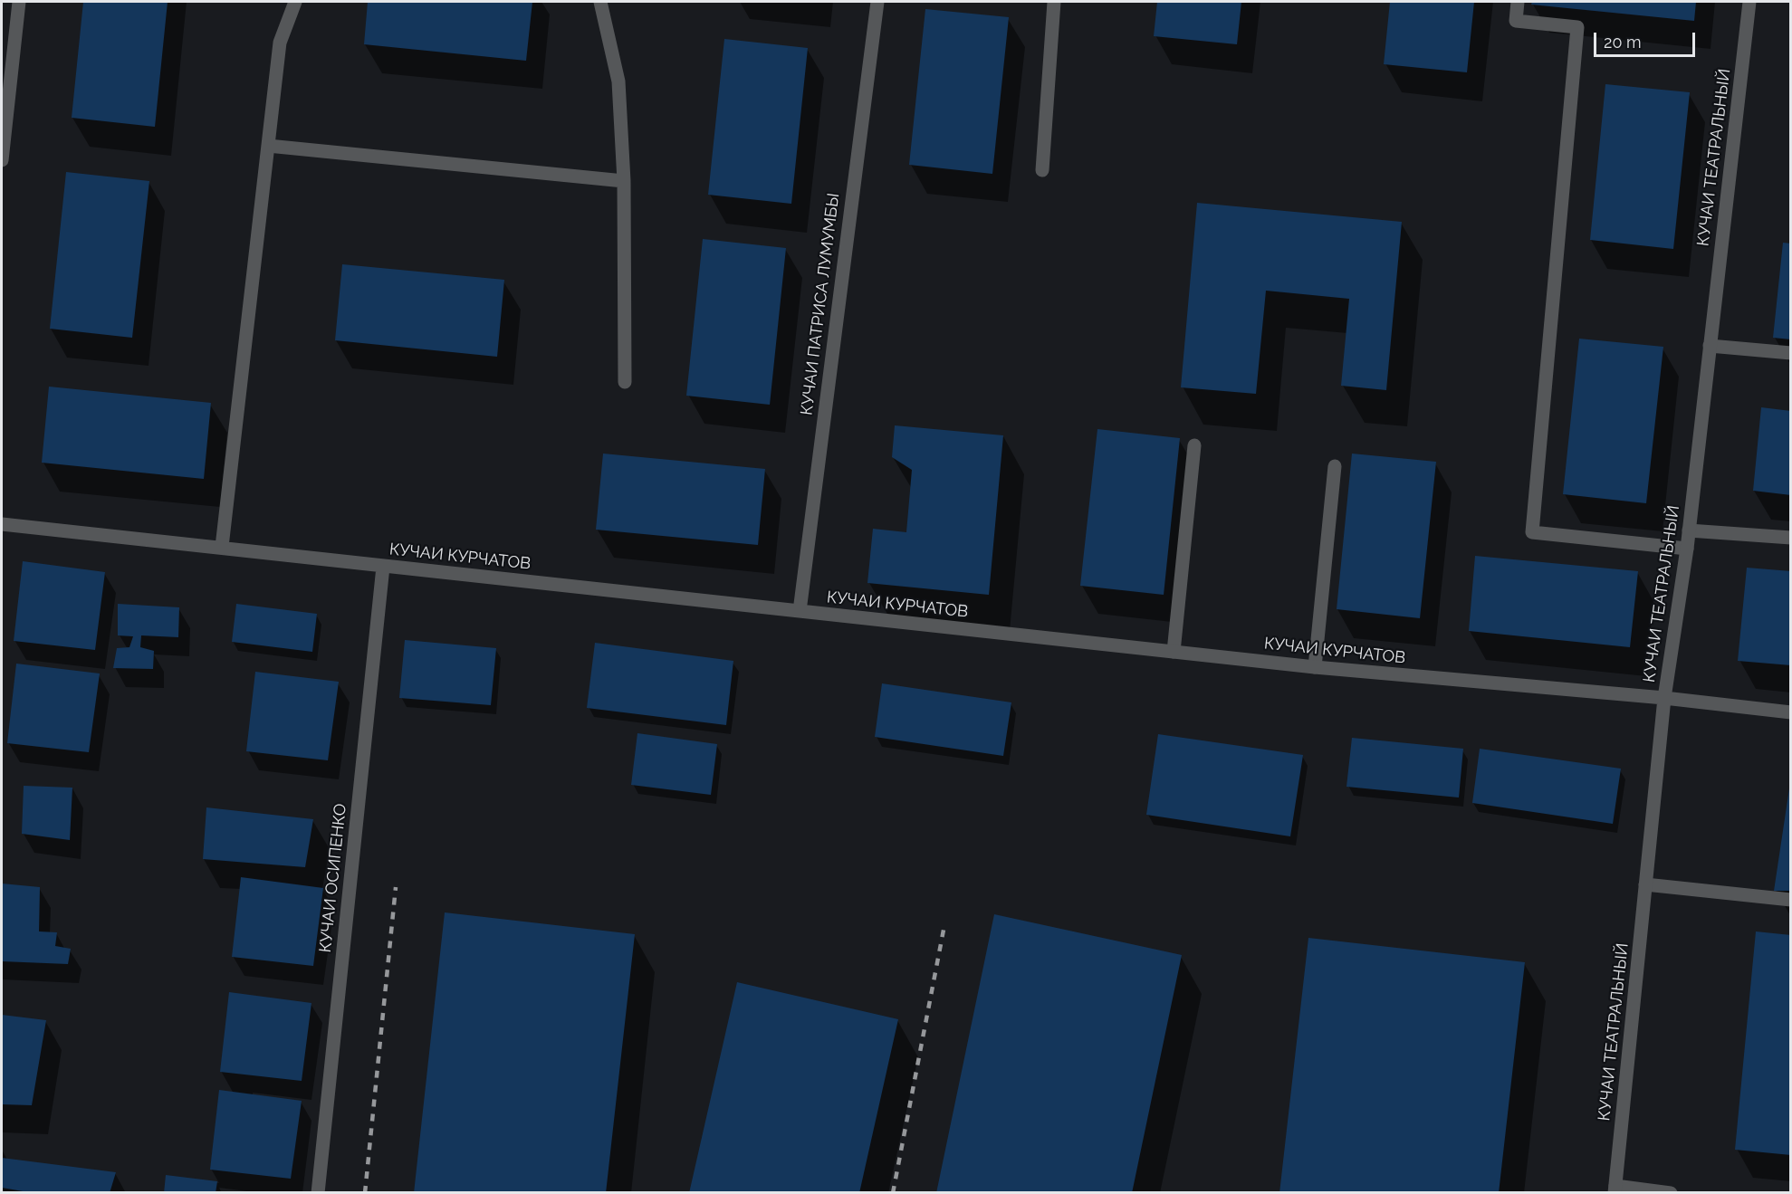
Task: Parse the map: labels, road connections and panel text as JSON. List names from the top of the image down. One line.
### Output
{"streets":{"street":["КУЧАИ ТЕАТРАЛЬНЫЙ","КУЧАИ ПАТРИСА ЛУМУМБЫ","КУЧАИ КУРЧАТОВ","КУЧАИ ОСИПЕНКО"]},"crossings":[["КУЧАИ ТЕАТРАЛЬНЫЙ","КУЧАИ КУРЧАТОВ"],["КУЧАИ ПАТРИСА ЛУМУМБЫ","КУЧАИ КУРЧАТОВ"],["КУЧАИ КУРЧАТОВ","КУЧАИ ОСИПЕНКО"]],"scale_bar":"20 m"}
